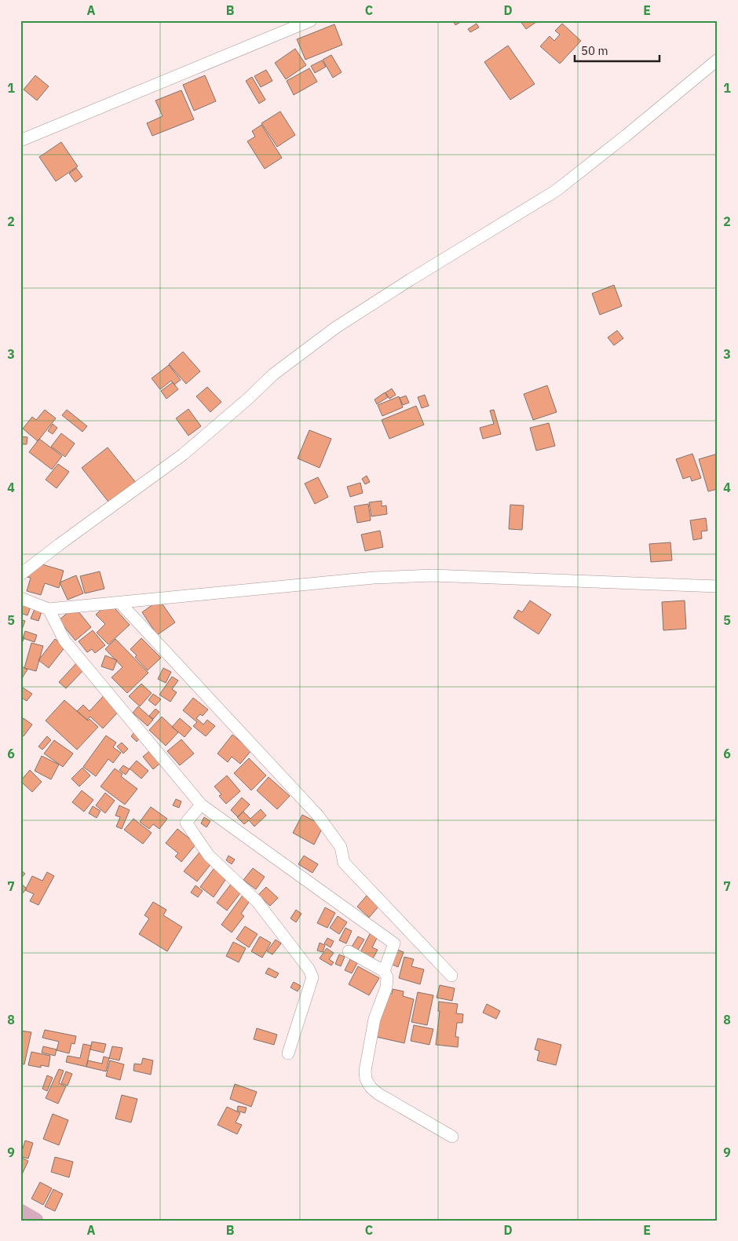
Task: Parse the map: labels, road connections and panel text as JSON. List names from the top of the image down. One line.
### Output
{"scale_bar":"50 m","grid":{"columns":["A","B","C","D","E"],"rows":["1","2","3","4","5","6","7","8","9"]}}
